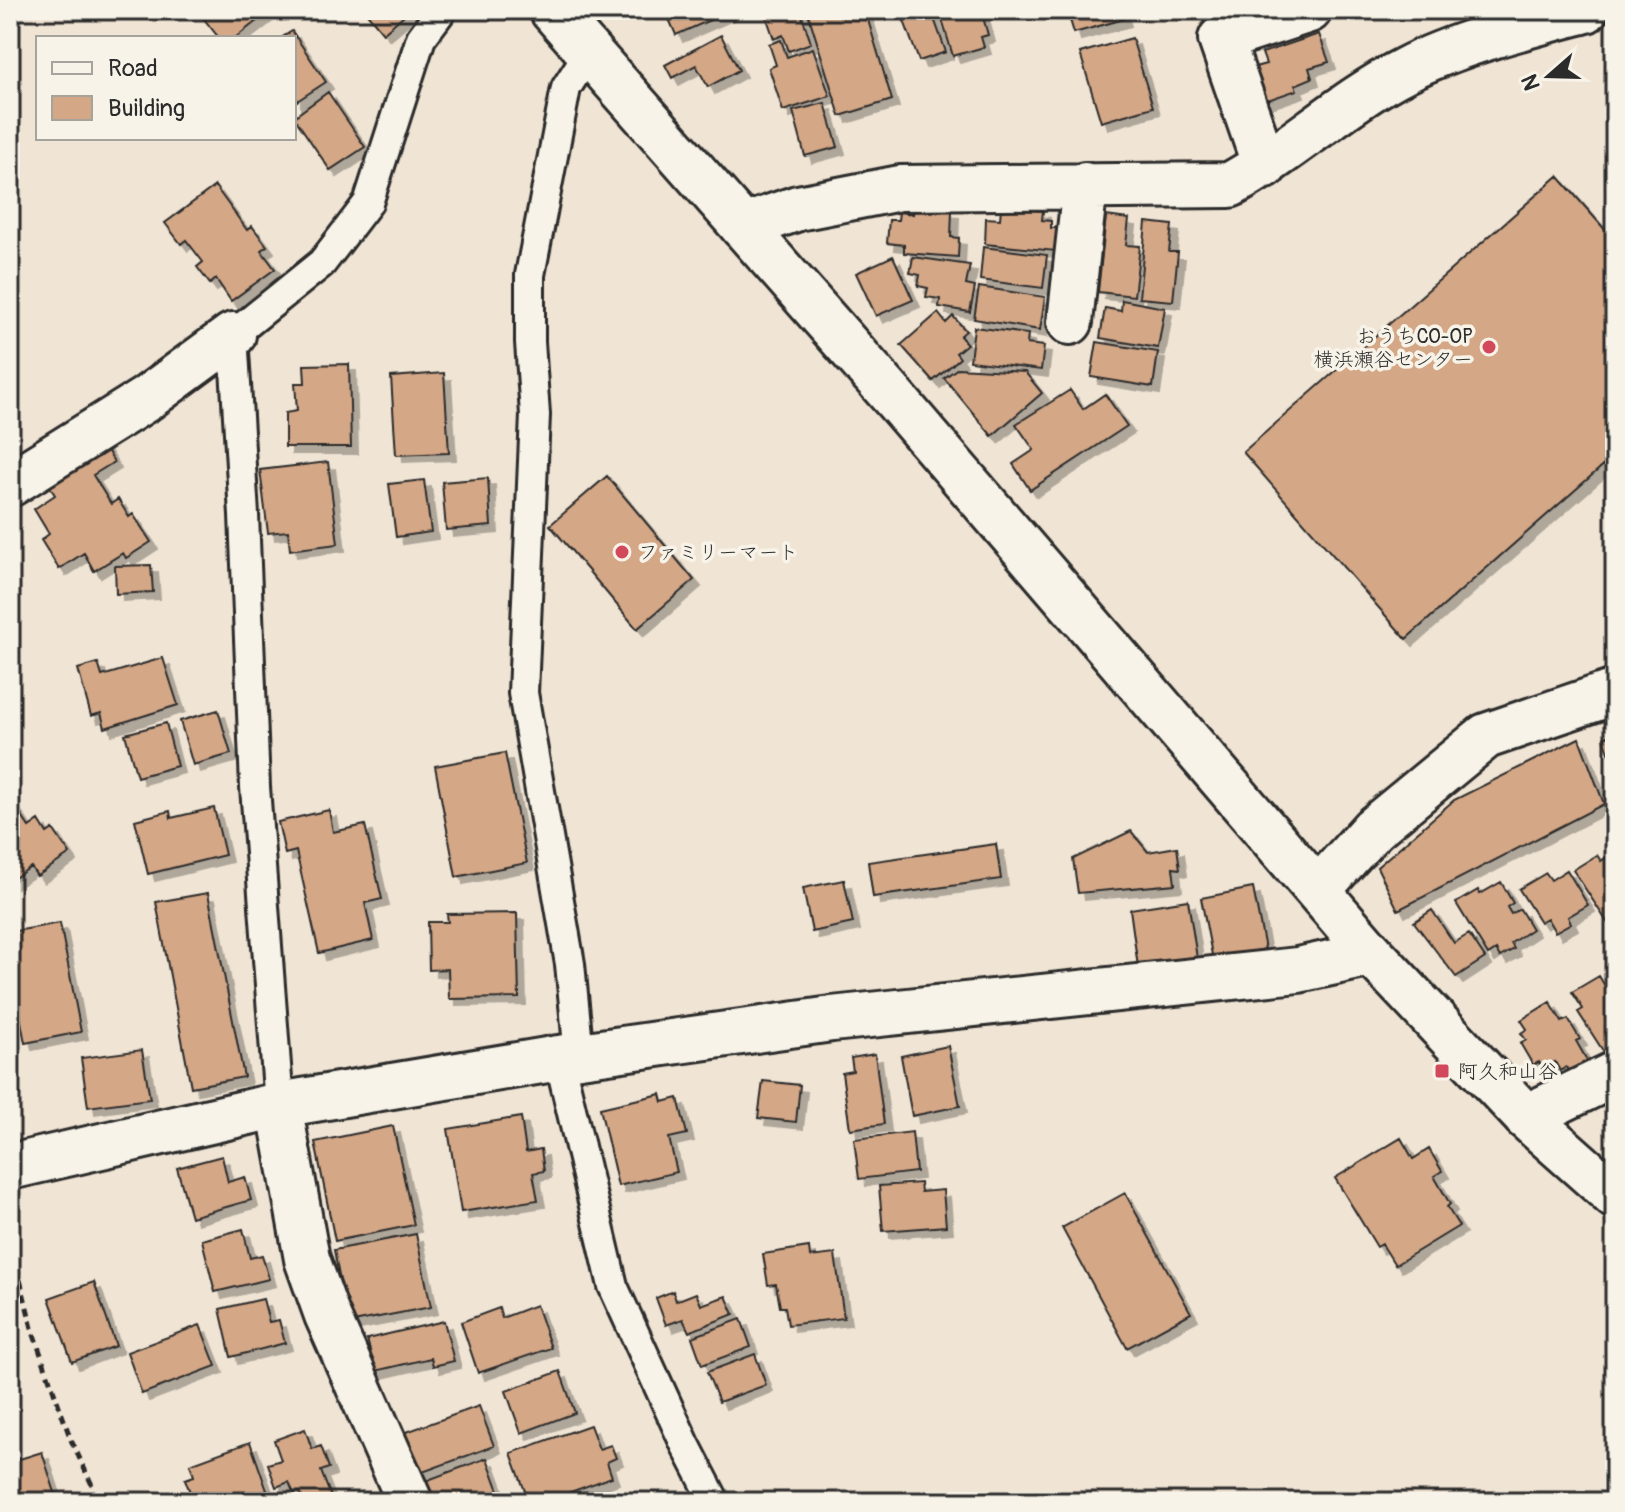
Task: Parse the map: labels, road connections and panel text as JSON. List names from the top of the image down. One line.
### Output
{"places":{"other":["おうちCO-OP 横浜瀬谷センター","ファミリーマート"],"transit":["阿久和山谷"]},"legend":["Road","Building"],"north":"left"}
